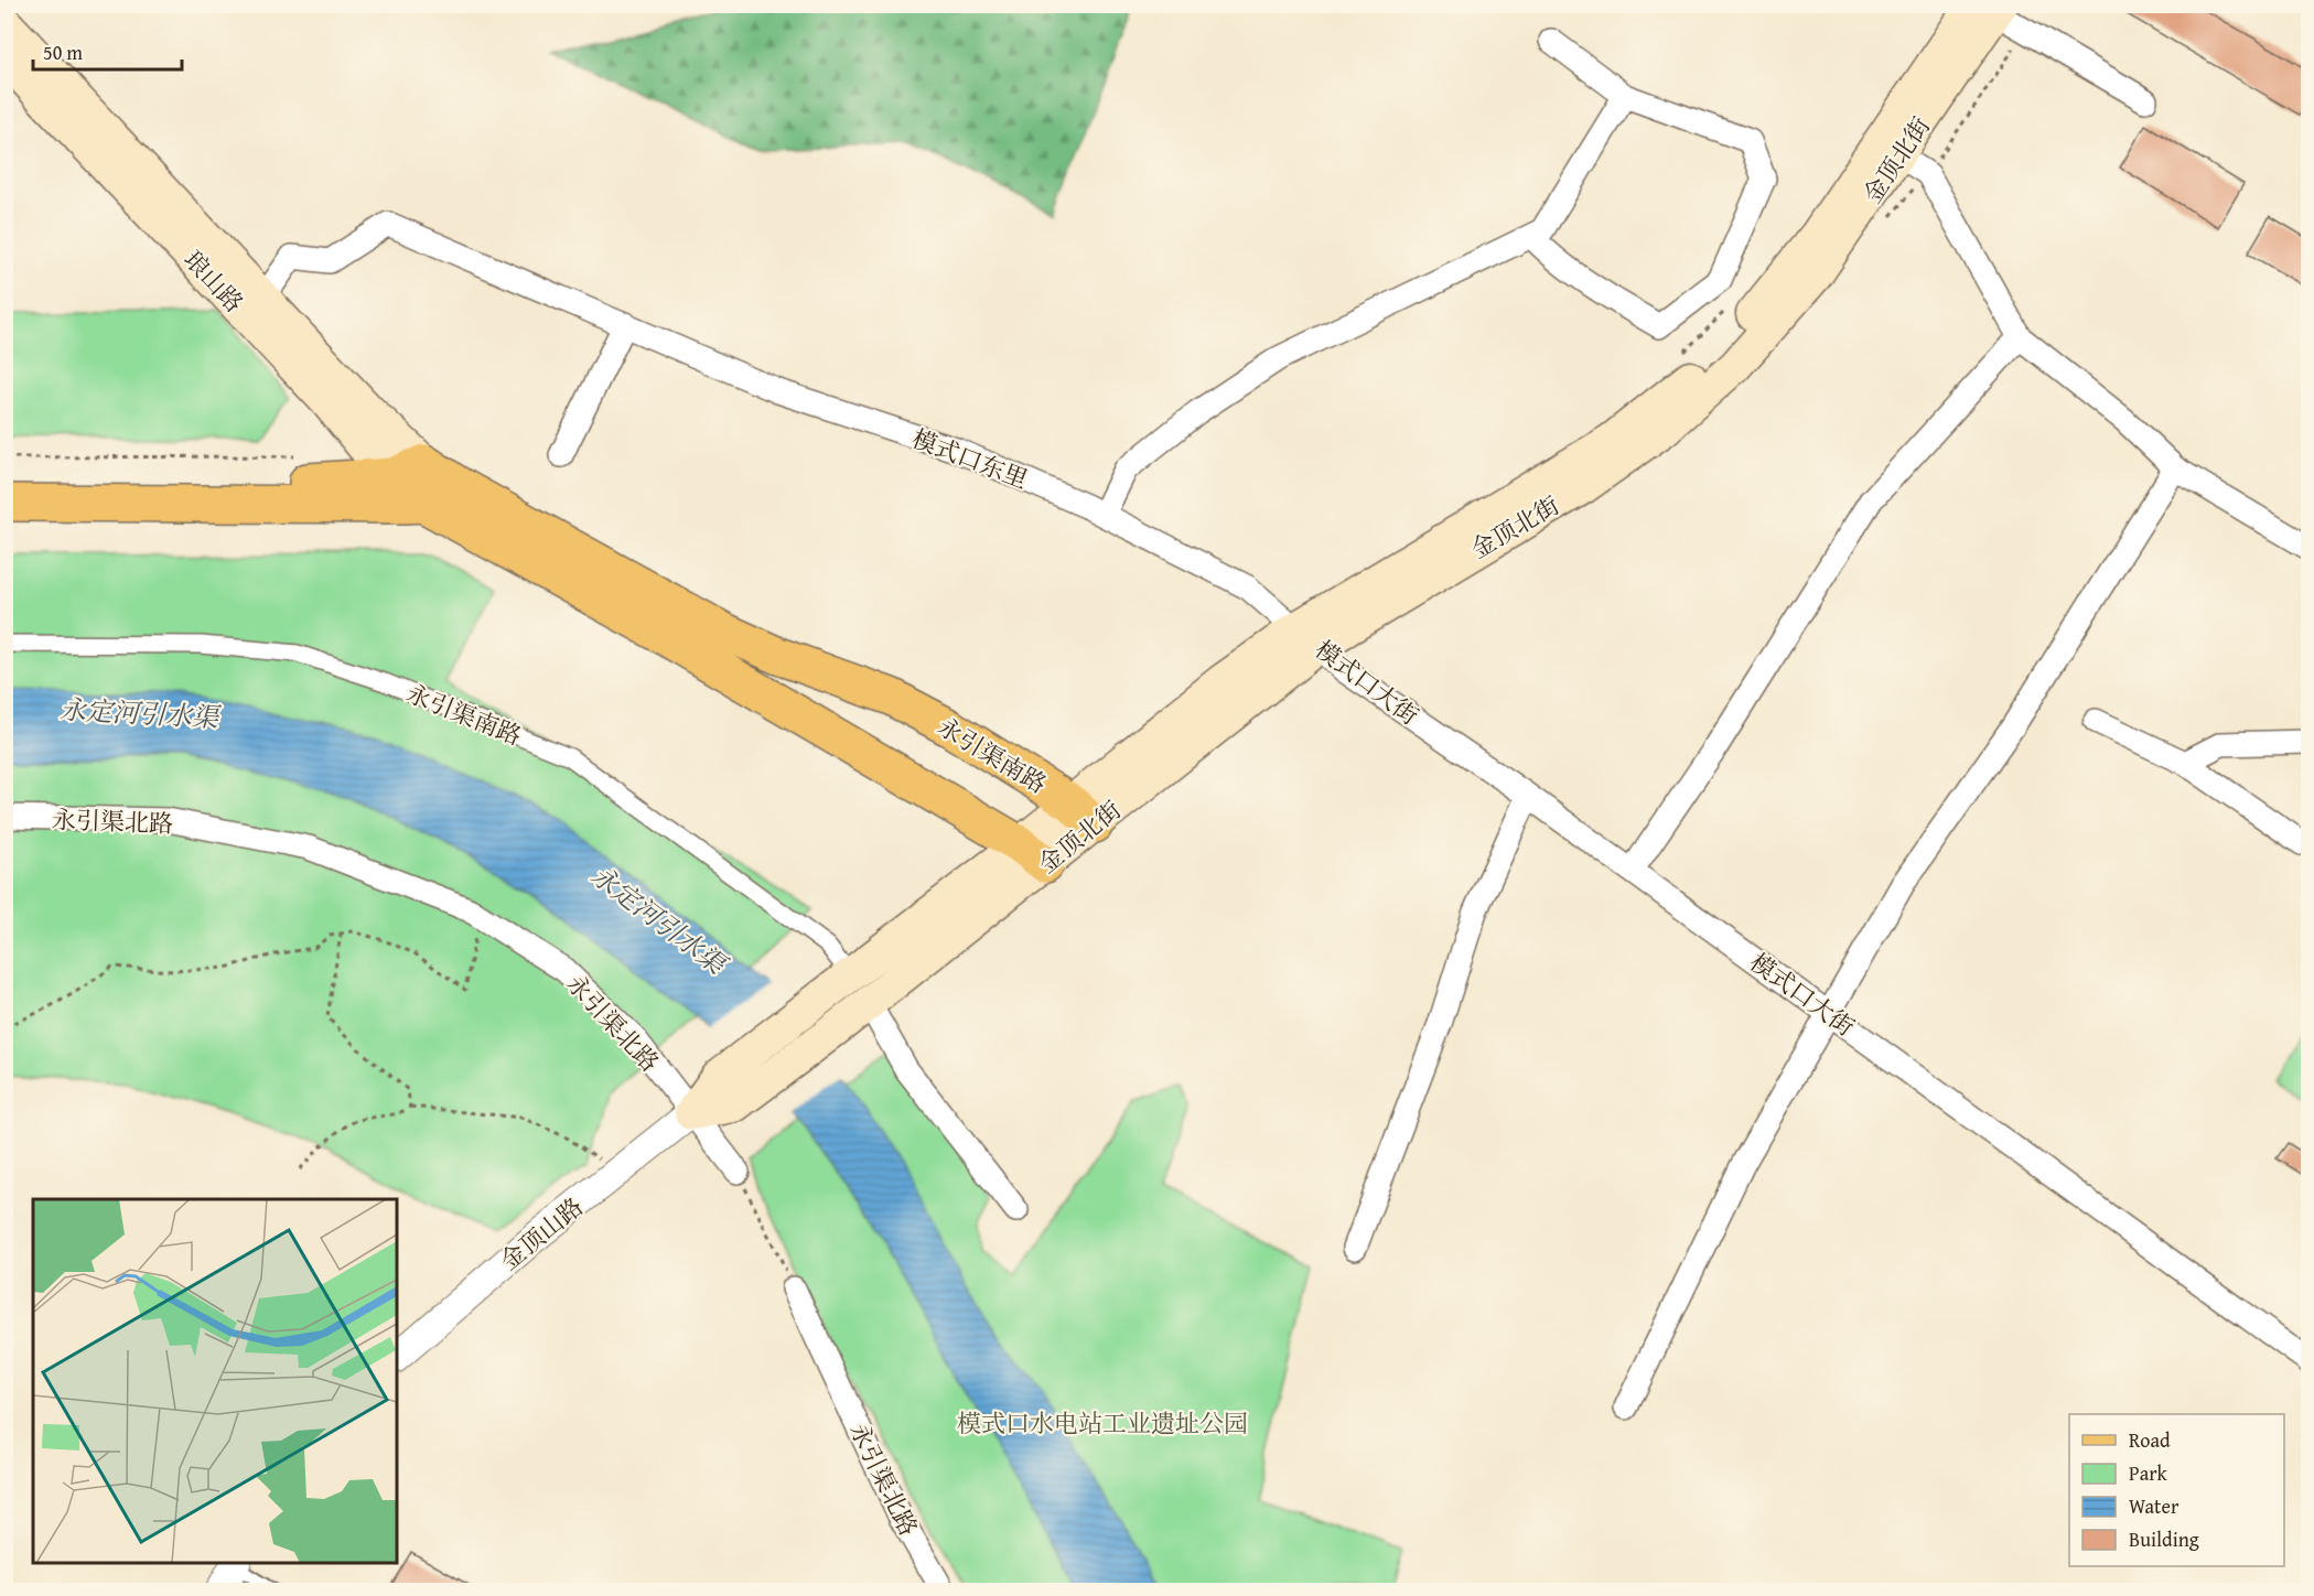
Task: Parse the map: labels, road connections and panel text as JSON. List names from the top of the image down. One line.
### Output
{"streets":{"main road":["金顶北街","琅山路","永引渠南路"],"street":["模式口东里","模式口大街","永引渠北路","金顶山路"]},"crossings":[["金顶北街","模式口东里"],["金顶北街","模式口大街"],["金顶北街","永引渠南路"],["金顶北街","永引渠北路"],["金顶北街","金顶山路"],["琅山路","模式口东里"],["琅山路","永引渠南路"],["模式口东里","模式口大街"],["永引渠北路","金顶山路"]],"water":["永定河引水渠"],"parks":["模式口水电站工业遗址公园"],"legend":["Road","Park","Water","Building"],"scale_bar":"50 m"}
